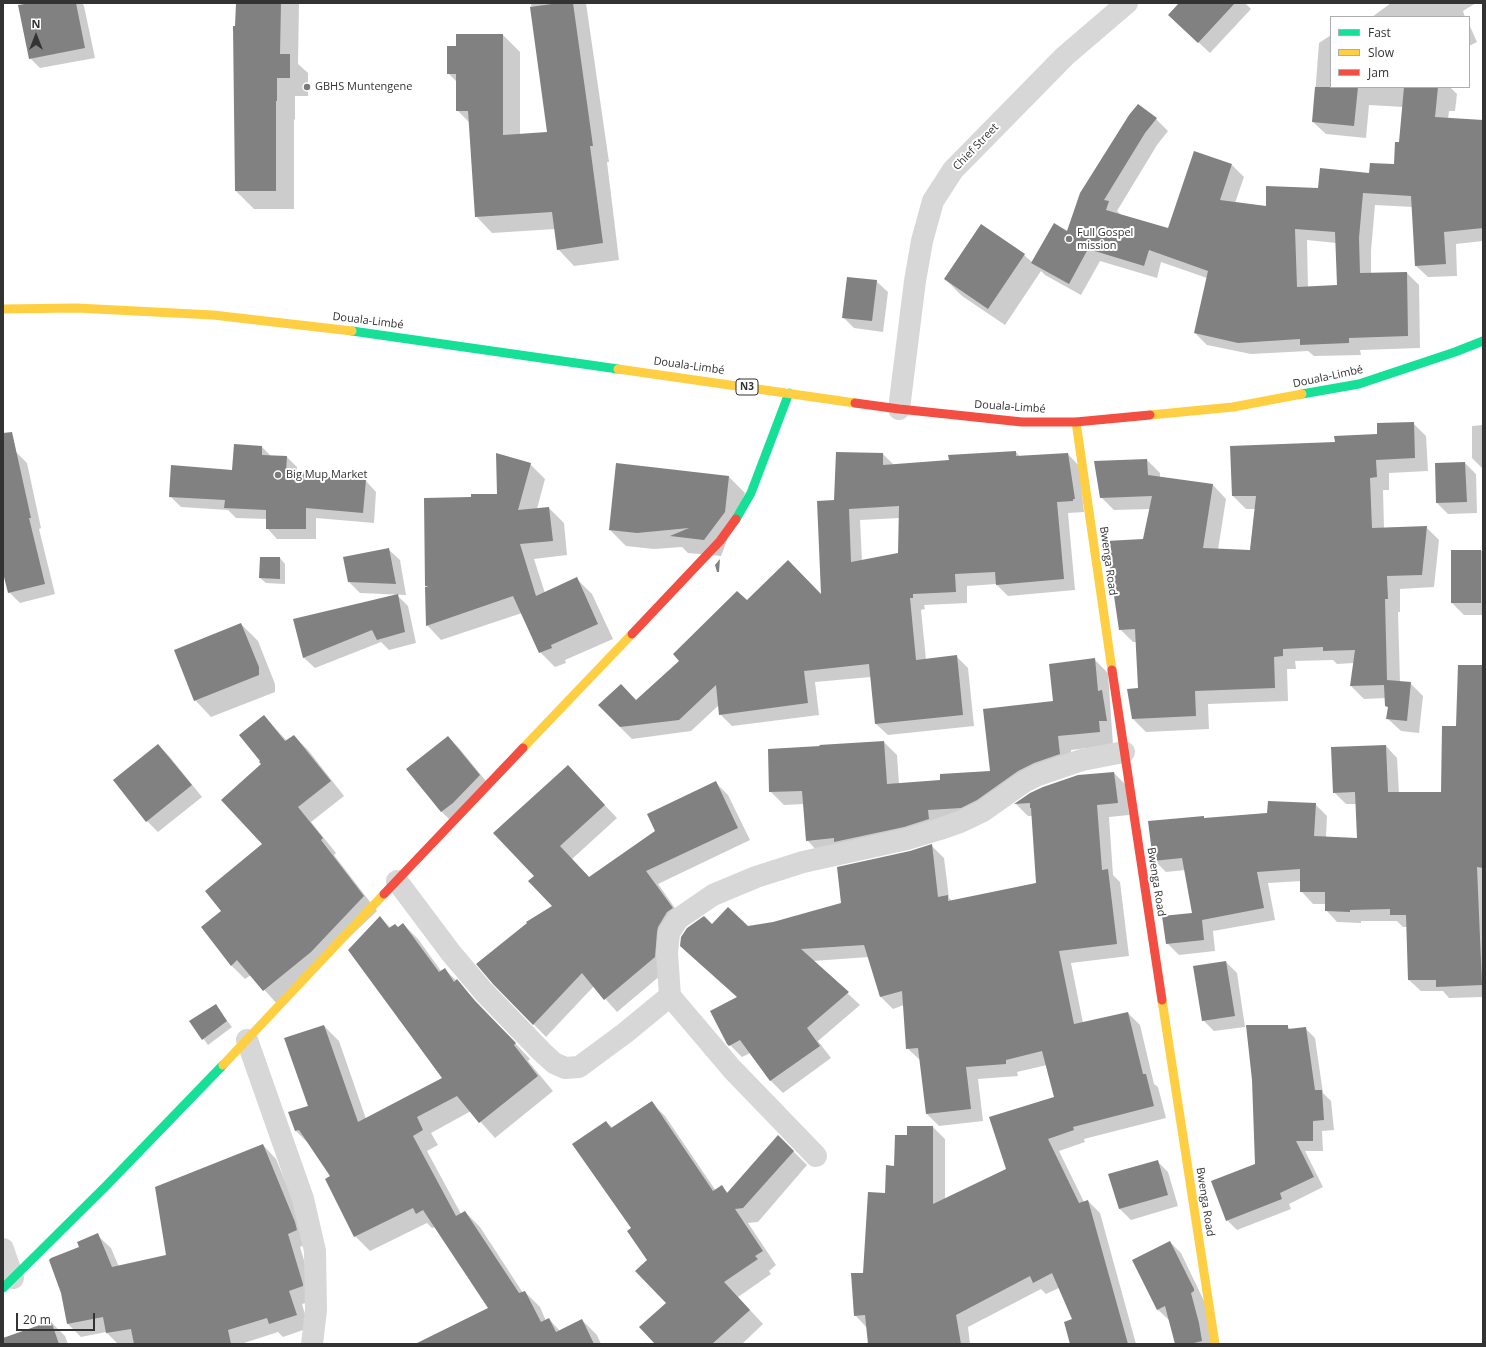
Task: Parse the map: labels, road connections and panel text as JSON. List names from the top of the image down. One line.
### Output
{"streets":{"main road":["Douala-Limbé","N3","Bwenga Road"],"street":["Chief Street"]},"crossings":[["Chief Street","Douala-Limbé"],["Douala-Limbé","Bwenga Road"]],"places":["GBHS Muntengene","Full Gospel mission","Big Mup Market"],"legend":["Fast","Slow","Jam"],"scale_bar":"20 m","north":"top"}
